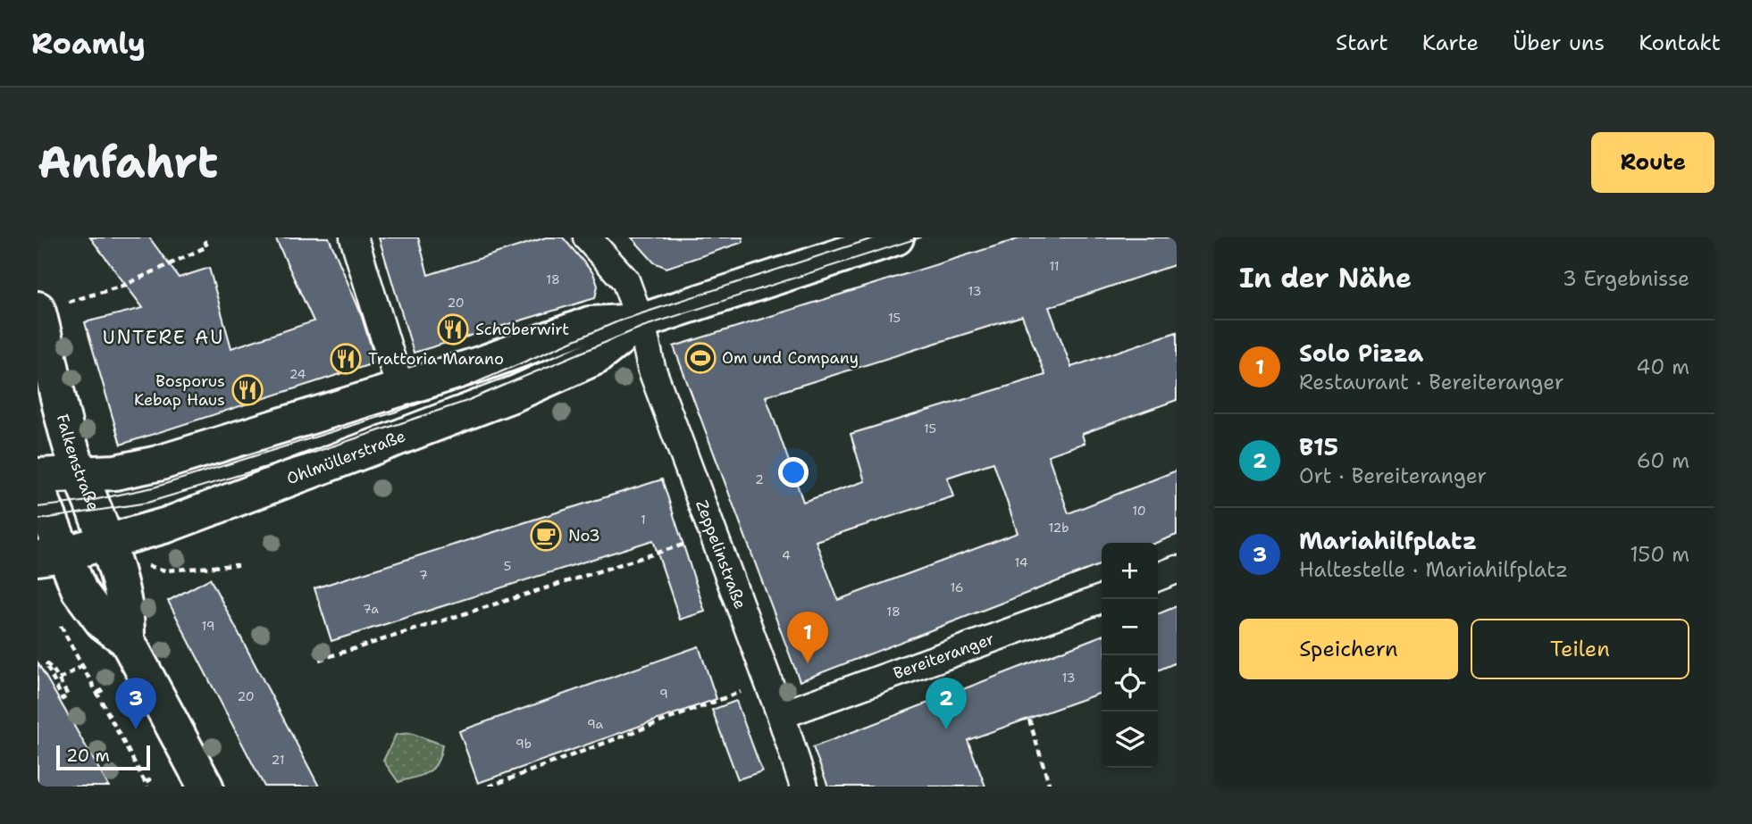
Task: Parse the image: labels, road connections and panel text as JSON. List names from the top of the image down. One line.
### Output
{"streets":{"main road":["Ohlmüllerstraße","Falkenstraße"],"street":["Zeppelinstraße","Bereiteranger"]},"crossings":[["Ohlmüllerstraße","Falkenstraße"],["Ohlmüllerstraße","Zeppelinstraße"],["Zeppelinstraße","Bereiteranger"]],"districts":["UNTERE AU"],"places":{"restaurant":["Schoberwirt","Trattoria Marano","Bosporus Kebap Haus"],"sports":["Om und Company"],"cafe":["No3"]},"house_numbers":["11","18","13","20","15","24","15","2","10","1","12b","4","14","5","7","16","7a","18","19","13","9","20","9a","9b","21"],"scale_bar":"20 m","page":{"header":"Roamly","nav":["Start","Karte","Über uns","Kontakt"],"buttons":["Route",["Speichern","Teilen"]],"title":"Anfahrt","heading":["In der Nähe","3 Ergebnisse"],"list":[{"mark":"1","name":"Solo Pizza","note":"Restaurant · Bereiteranger","value":"40 m"},{"mark":"2","name":"B15","note":"Ort · Bereiteranger","value":"60 m"},{"mark":"3","name":"Mariahilfplatz","note":"Haltestelle · Mariahilfplatz","value":"150 m"}],"map_buttons":["+","−"],"pins":["1","2","3"],"scale":"20 m"}}
